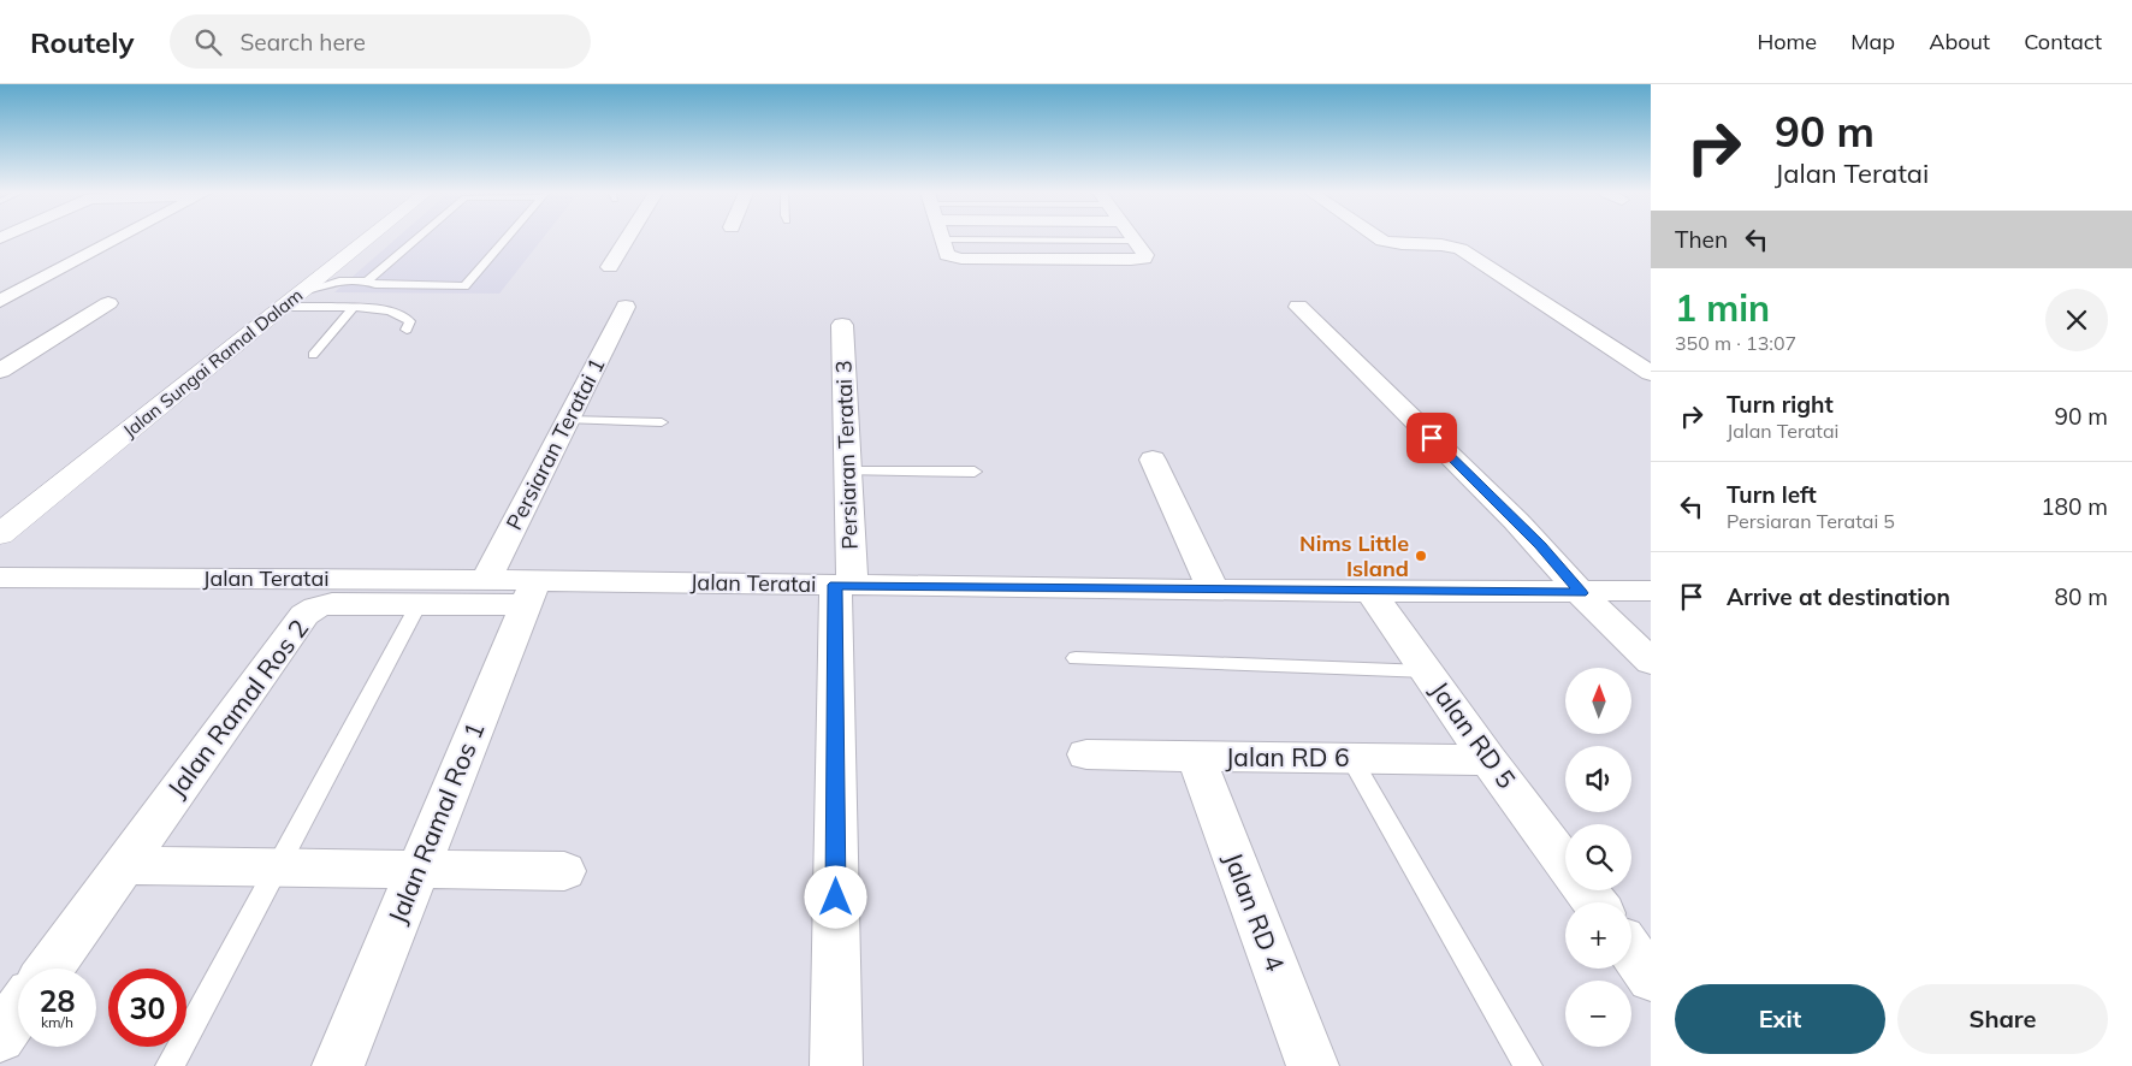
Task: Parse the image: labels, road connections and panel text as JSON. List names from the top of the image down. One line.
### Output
{"streets":{"street":["Jalan Sungai Ramal Dalam","Persiaran Teratai 1","Persiaran Teratai 3","Jalan Teratai","Jalan Ramal Ros 2","Jalan RD 5","Jalan RD 6","Jalan Ramal Ros 1","Jalan RD 4"]},"crossings":[["Persiaran Teratai 1","Jalan Teratai"],["Persiaran Teratai 3","Jalan Teratai"],["Jalan Teratai","Jalan Ramal Ros 2"],["Jalan Teratai","Jalan RD 5"],["Jalan Teratai","Jalan Ramal Ros 1"],["Jalan Ramal Ros 2","Jalan Ramal Ros 1"],["Jalan RD 5","Jalan RD 6"],["Jalan RD 6","Jalan RD 4"]],"places":["Nims Little Island"],"north":"top","page":{"header":"Routely","search":"Search here","nav":["Home","Map","About","Contact"],"turn":["90 m","Jalan Teratai"],"then":"Then","heading":["1 min","350 m · 13:07"],"list":[{"name":"Turn right","note":"Jalan Teratai","value":"90 m"},{"name":"Turn left","note":"Persiaran Teratai 5","value":"180 m"},{"name":"Arrive at destination","value":"80 m"}],"map_buttons":["+","−"],"speed":"28 km/h","limit":"30","buttons":["Exit","Share"]}}
